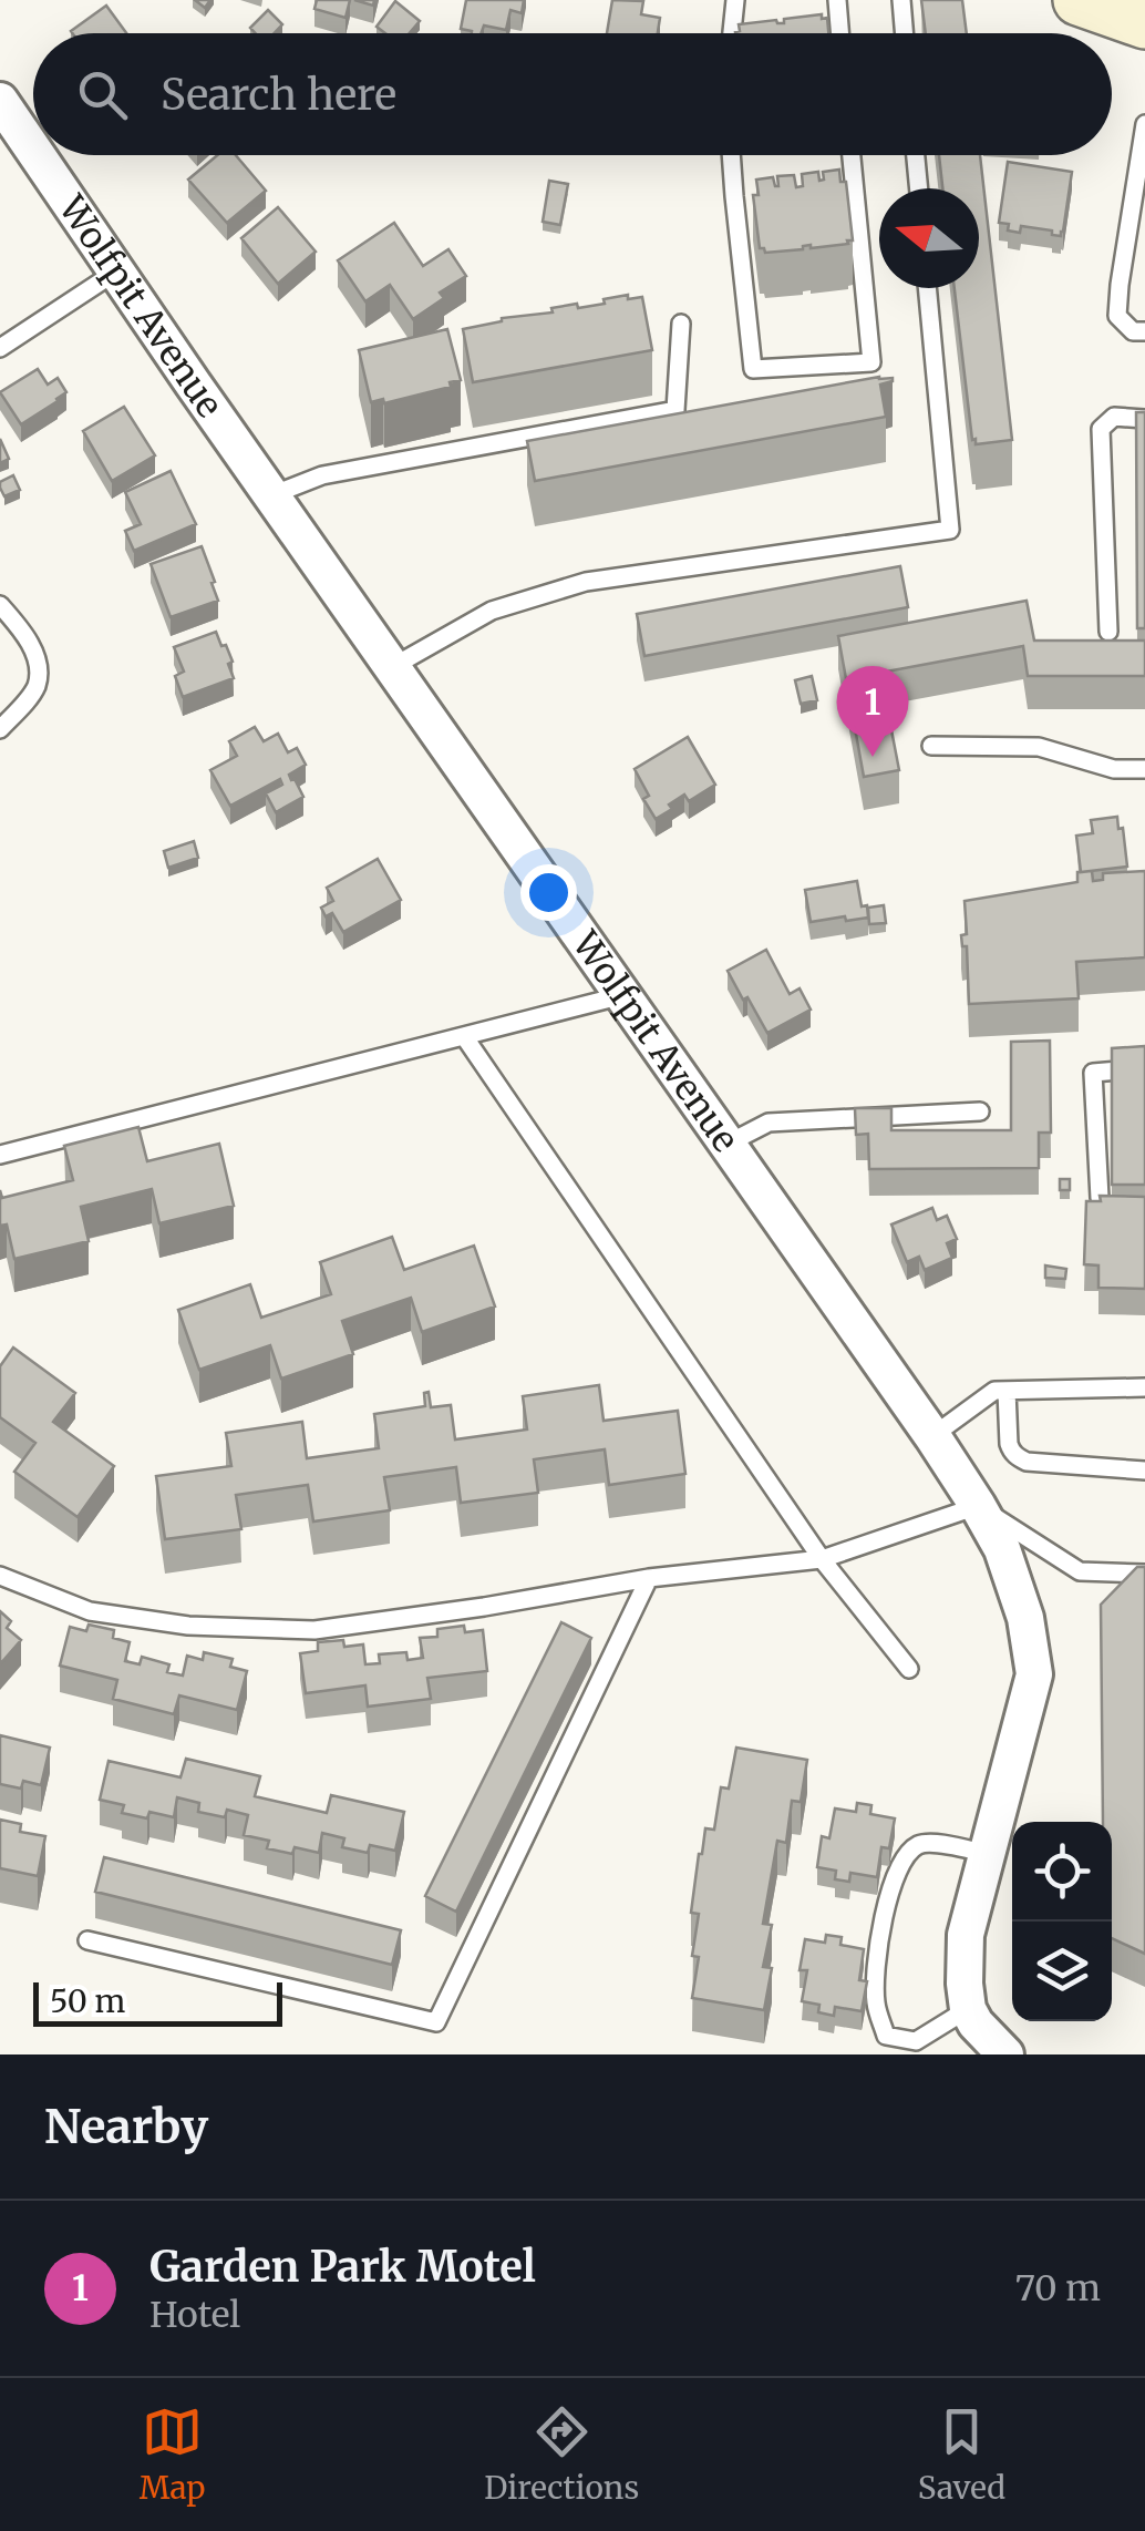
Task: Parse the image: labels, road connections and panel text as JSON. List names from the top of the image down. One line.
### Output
{"streets":{"street":["Wolfpit Avenue"]},"scale_bar":"50 m","north":"left","page":{"search":"Search here","pins":"1","scale":"50 m","heading":"Nearby","list":[{"mark":"1","name":"Garden Park Motel","note":"Hotel","value":"70 m"}],"nav":["Map","Directions","Saved"]}}
